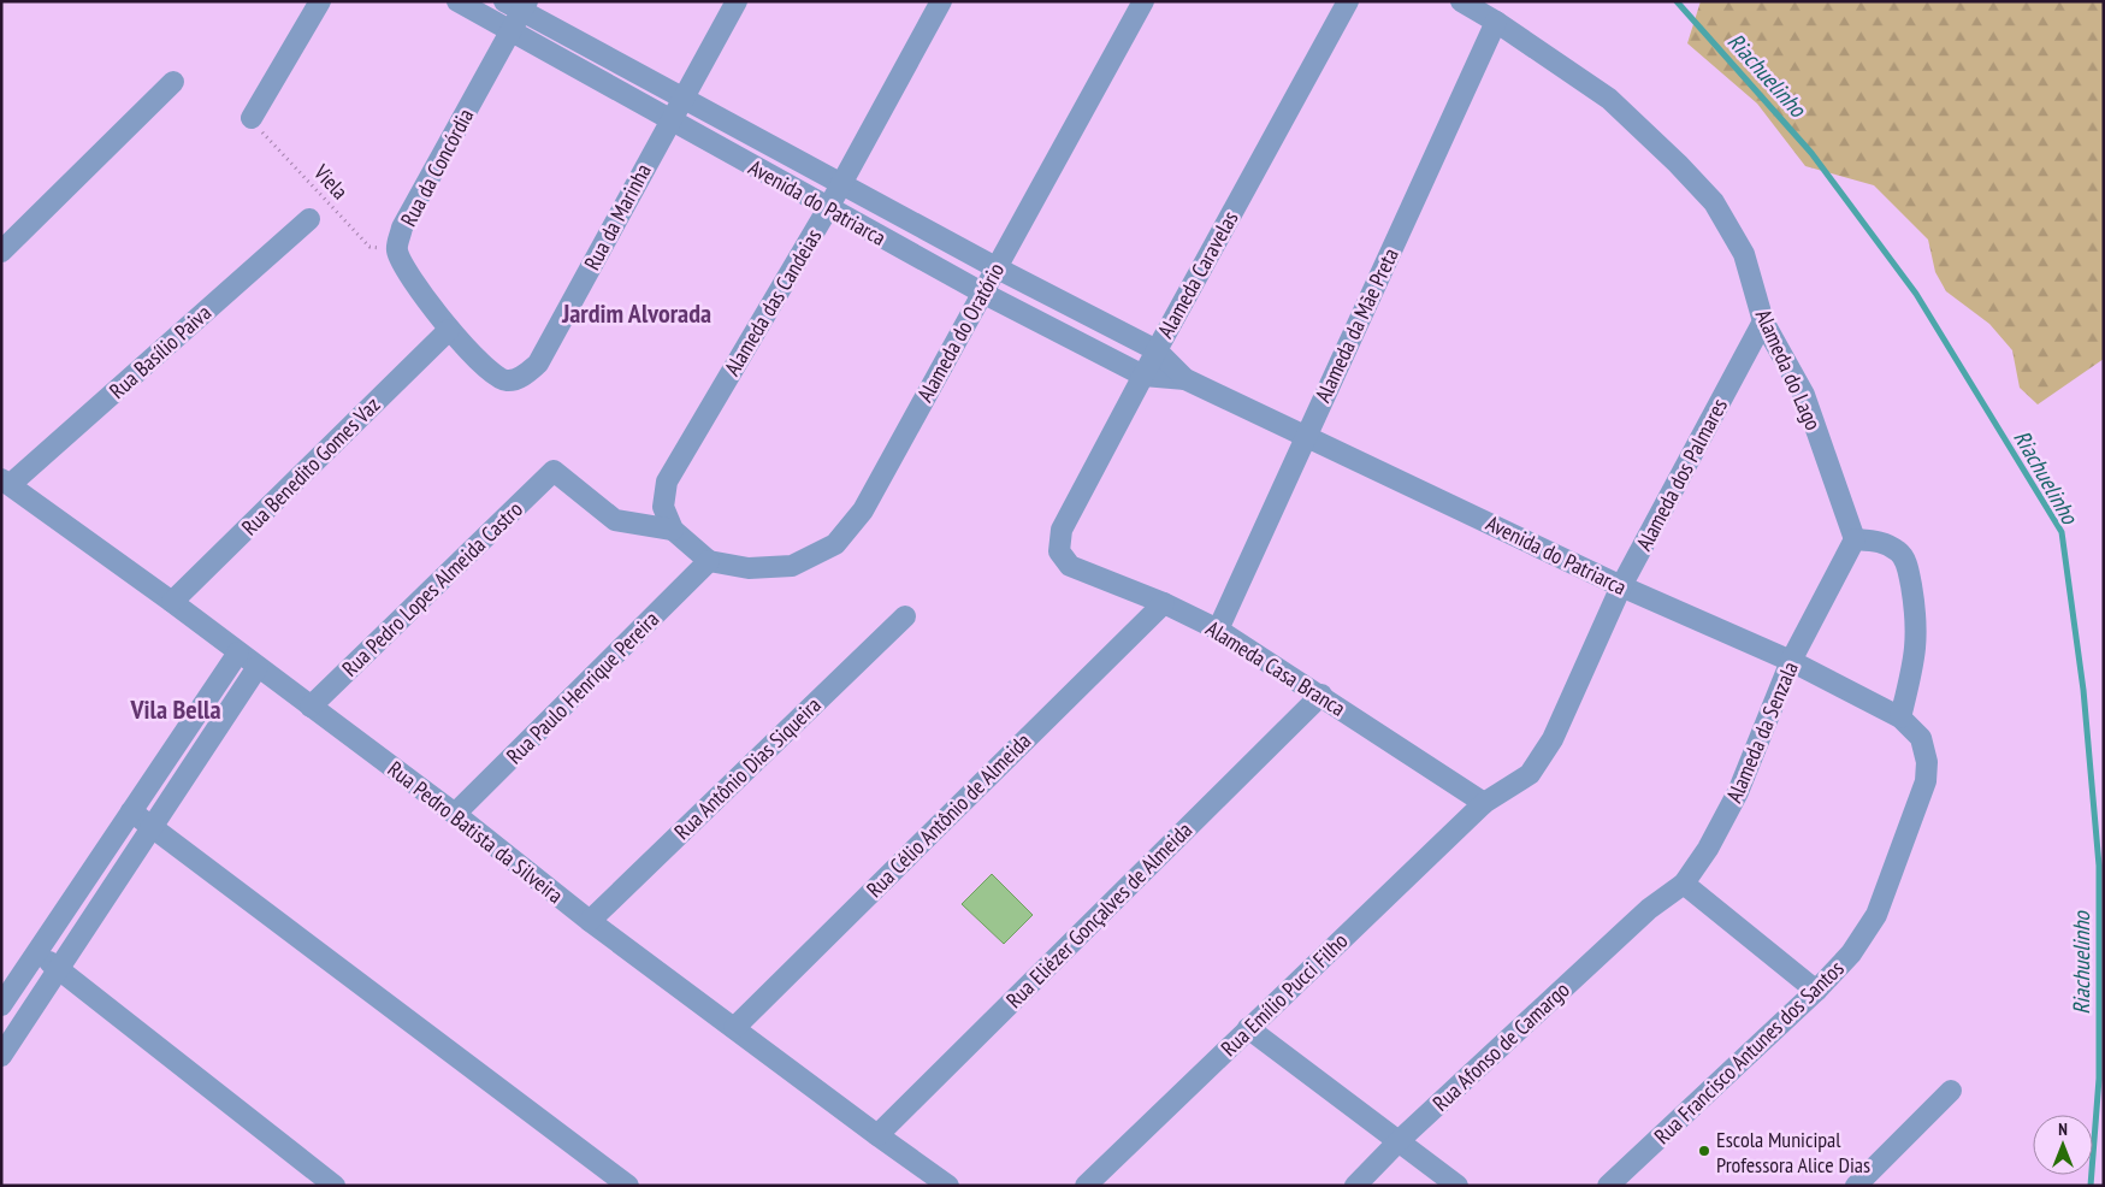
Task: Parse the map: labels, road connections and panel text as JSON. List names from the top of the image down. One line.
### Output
{"streets":{"street":["Rua da Concórdia","Avenida do Patriarca","Rua da Marinha","Alameda Caravelas","Alameda das Candeias","Alameda da Mãe Preta","Alameda do Oratório","Rua Basílio Paiva","Alameda do Lago","Rua Benedito Gomes Vaz","Alameda dos Palmares","Rua Pedro Lopes Almeida Castro","Alameda Casa Branca","Rua Paulo Henrique Pereira","Alameda da Senzala","Rua Antônio Dias Siqueira","Rua Célio Antônio de Almeida","Rua Pedro Batista da Silveira","Rua Eliézer Gonçalves de Almeida","Rua Emílio Pucci Filho","Rua Afonso de Camargo","Rua Francisco Antunes dos Santos"],"path":["Viela"]},"crossings":[["Rua da Concórdia","Viela"],["Rua da Concórdia","Avenida do Patriarca"],["Rua da Concórdia","Rua da Marinha"],["Rua da Concórdia","Rua Benedito Gomes Vaz"],["Avenida do Patriarca","Rua da Marinha"],["Avenida do Patriarca","Alameda Caravelas"],["Avenida do Patriarca","Alameda das Candeias"],["Avenida do Patriarca","Alameda da Mãe Preta"],["Avenida do Patriarca","Alameda do Oratório"],["Avenida do Patriarca","Alameda dos Palmares"],["Avenida do Patriarca","Alameda da Senzala"],["Avenida do Patriarca","Rua Francisco Antunes dos Santos"],["Rua da Marinha","Rua Benedito Gomes Vaz"],["Alameda Caravelas","Alameda Casa Branca"],["Alameda das Candeias","Alameda do Oratório"],["Alameda das Candeias","Rua Pedro Lopes Almeida Castro"],["Alameda das Candeias","Rua Paulo Henrique Pereira"],["Alameda da Mãe Preta","Alameda do Lago"],["Alameda da Mãe Preta","Alameda Casa Branca"],["Alameda do Oratório","Rua Paulo Henrique Pereira"],["Rua Basílio Paiva","Rua Pedro Batista da Silveira"],["Alameda do Lago","Alameda dos Palmares"],["Alameda do Lago","Alameda da Senzala"],["Rua Benedito Gomes Vaz","Rua Pedro Batista da Silveira"],["Alameda dos Palmares","Alameda Casa Branca"],["Alameda dos Palmares","Rua Emílio Pucci Filho"],["Rua Pedro Lopes Almeida Castro","Rua Pedro Batista da Silveira"],["Alameda Casa Branca","Rua Célio Antônio de Almeida"],["Alameda Casa Branca","Rua Eliézer Gonçalves de Almeida"],["Alameda Casa Branca","Rua Emílio Pucci Filho"],["Rua Paulo Henrique Pereira","Rua Pedro Batista da Silveira"],["Alameda da Senzala","Rua Afonso de Camargo"],["Rua Antônio Dias Siqueira","Rua Pedro Batista da Silveira"],["Rua Célio Antônio de Almeida","Rua Pedro Batista da Silveira"],["Rua Pedro Batista da Silveira","Rua Eliézer Gonçalves de Almeida"]],"districts":["Jardim Alvorada","Vila Bella"],"water":["Riachuelinho"],"places":["Escola Municipal Professora Alice Dias"],"north":"top"}
